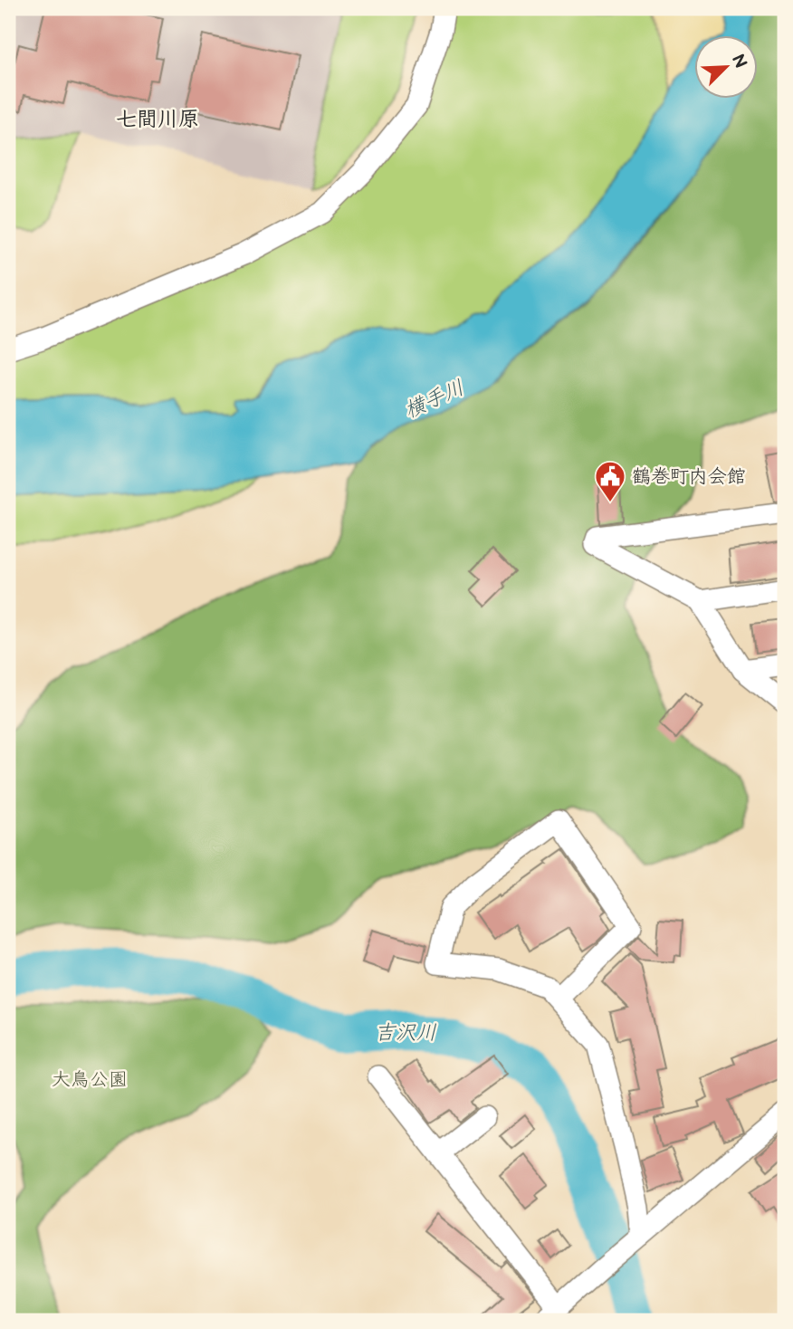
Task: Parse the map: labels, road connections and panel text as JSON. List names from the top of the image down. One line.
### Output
{"districts":["七間川原"],"water":["横手川","吉沢川"],"parks":["大鳥公園"],"places":{"public building":["鶴巻町内会館"]},"north":"top right"}
